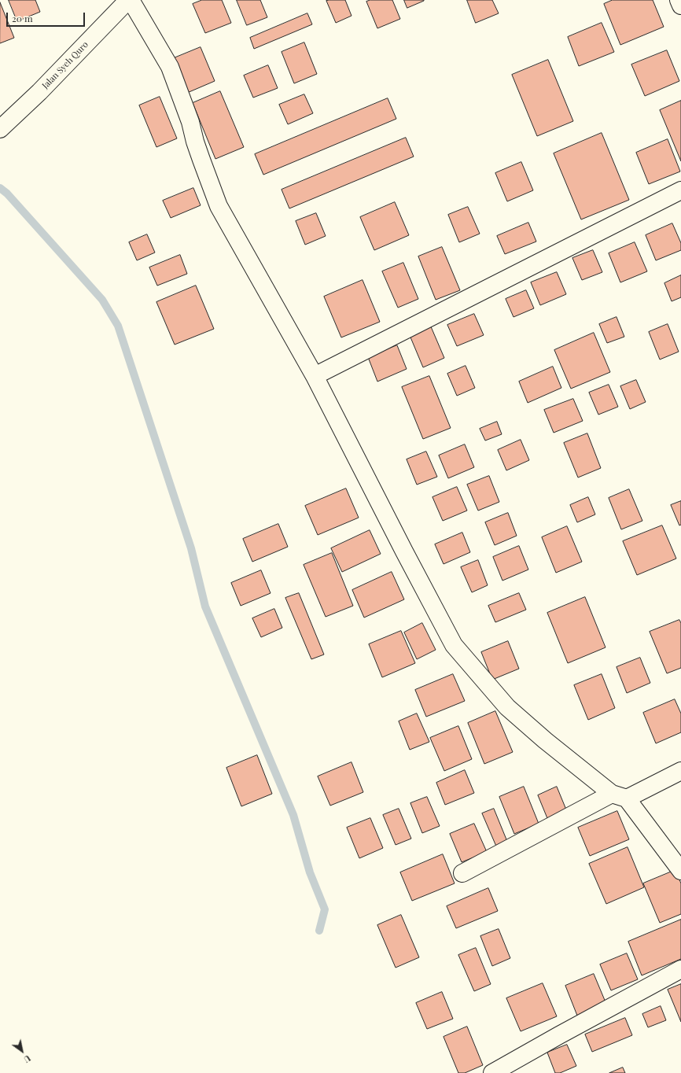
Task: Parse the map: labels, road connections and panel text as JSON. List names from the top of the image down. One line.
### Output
{"streets":{"street":["Jalan Syeh Quro"]},"scale_bar":"20 m","north":"bottom right"}
